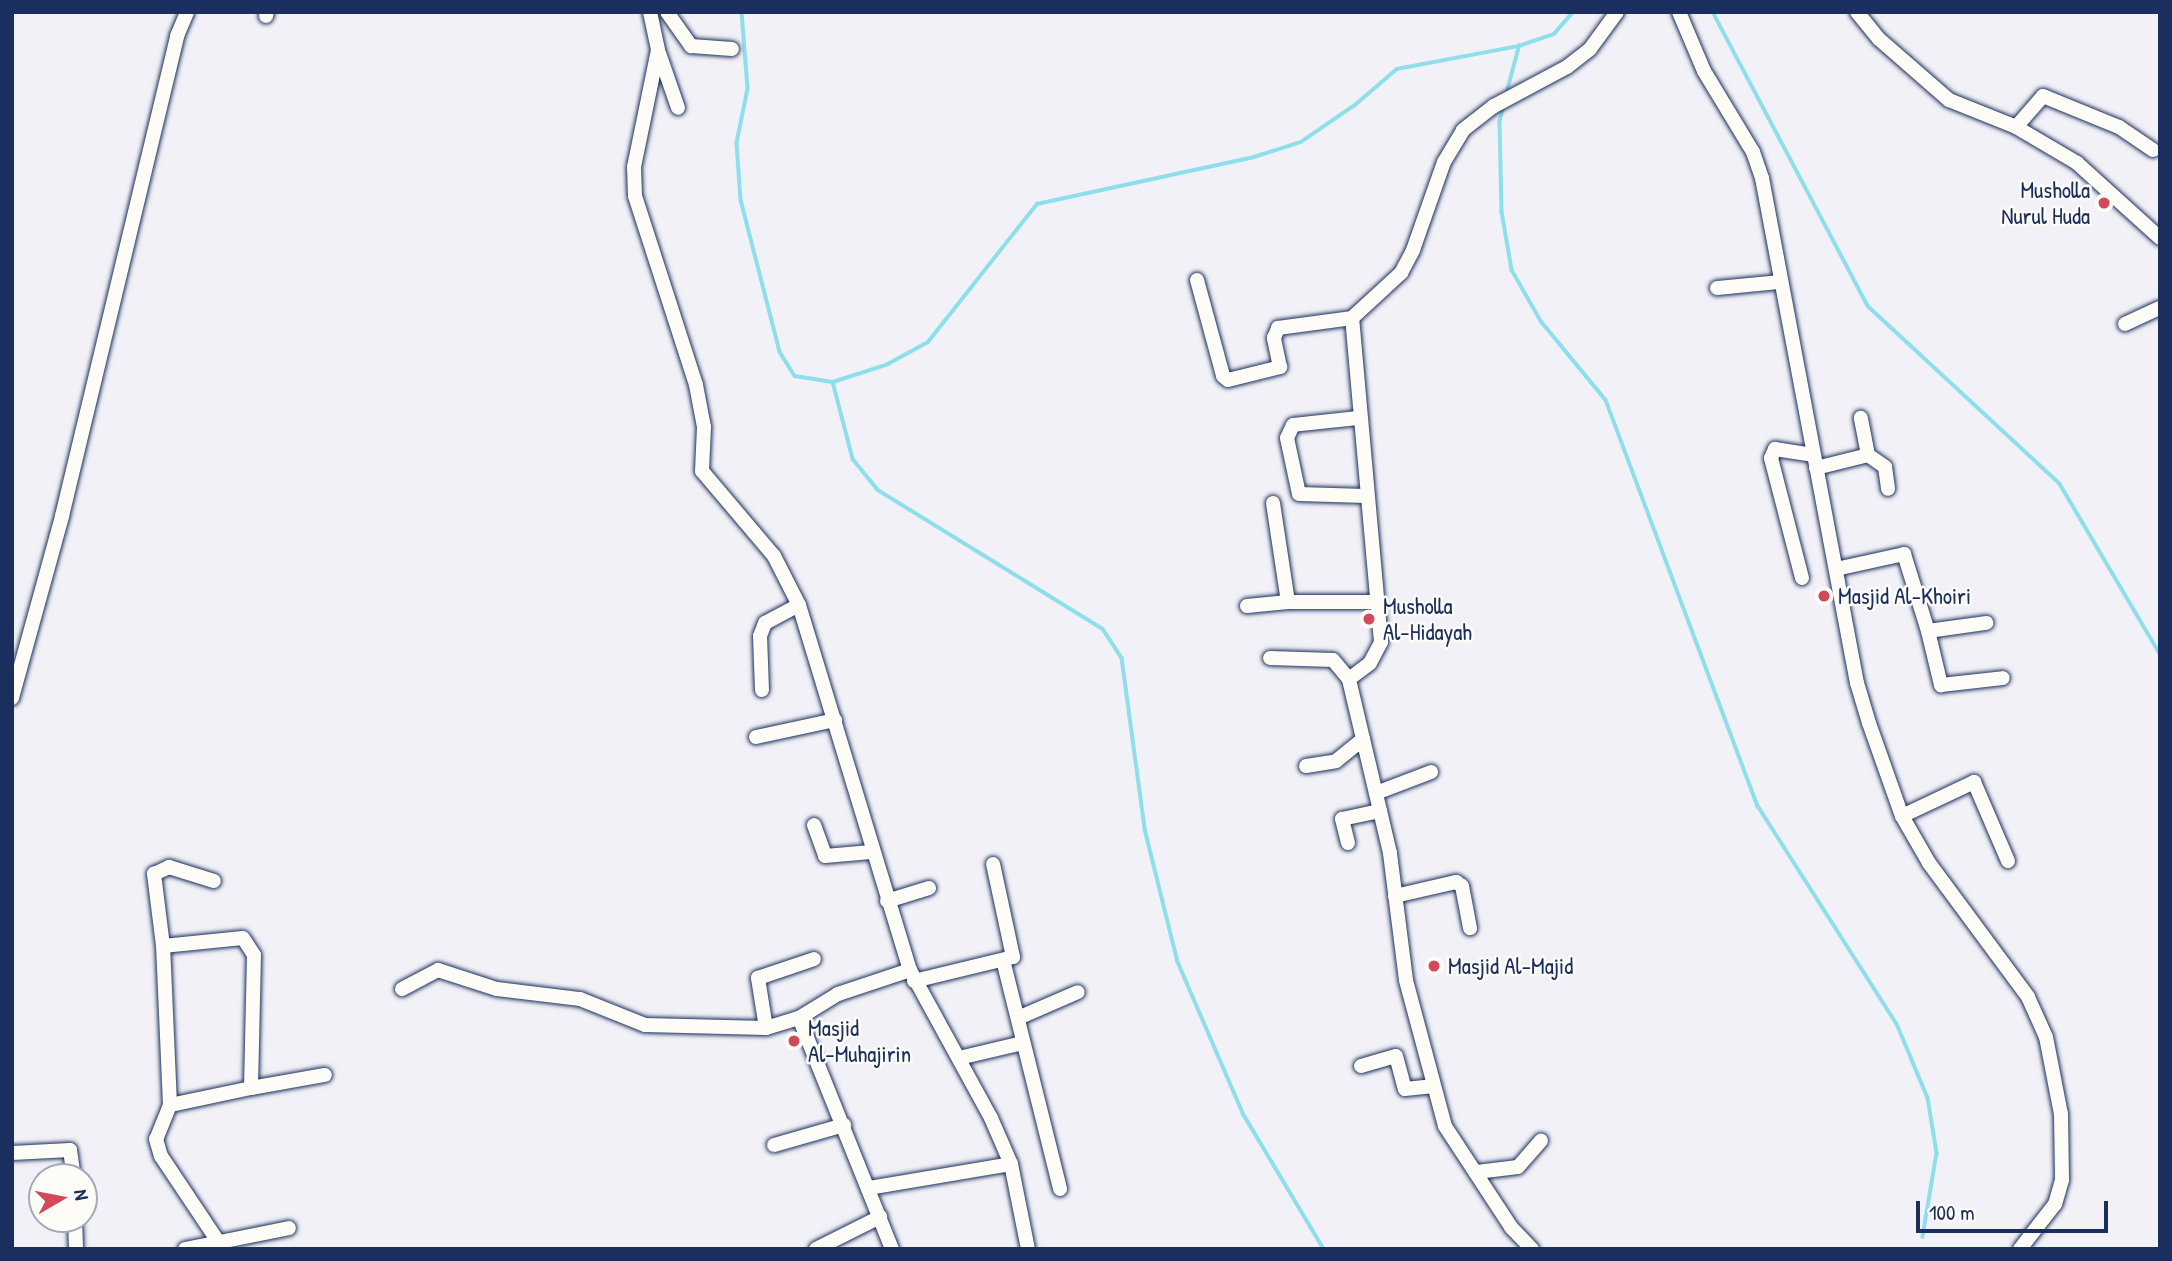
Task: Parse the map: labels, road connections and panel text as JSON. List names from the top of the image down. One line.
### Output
{"places":["Musholla Nurul Huda","Masjid Al-Khoiri","Musholla Al-Hidayah","Masjid Al-Majid","Masjid Al-Muhajirin"],"scale_bar":"100 m","north":"right"}
